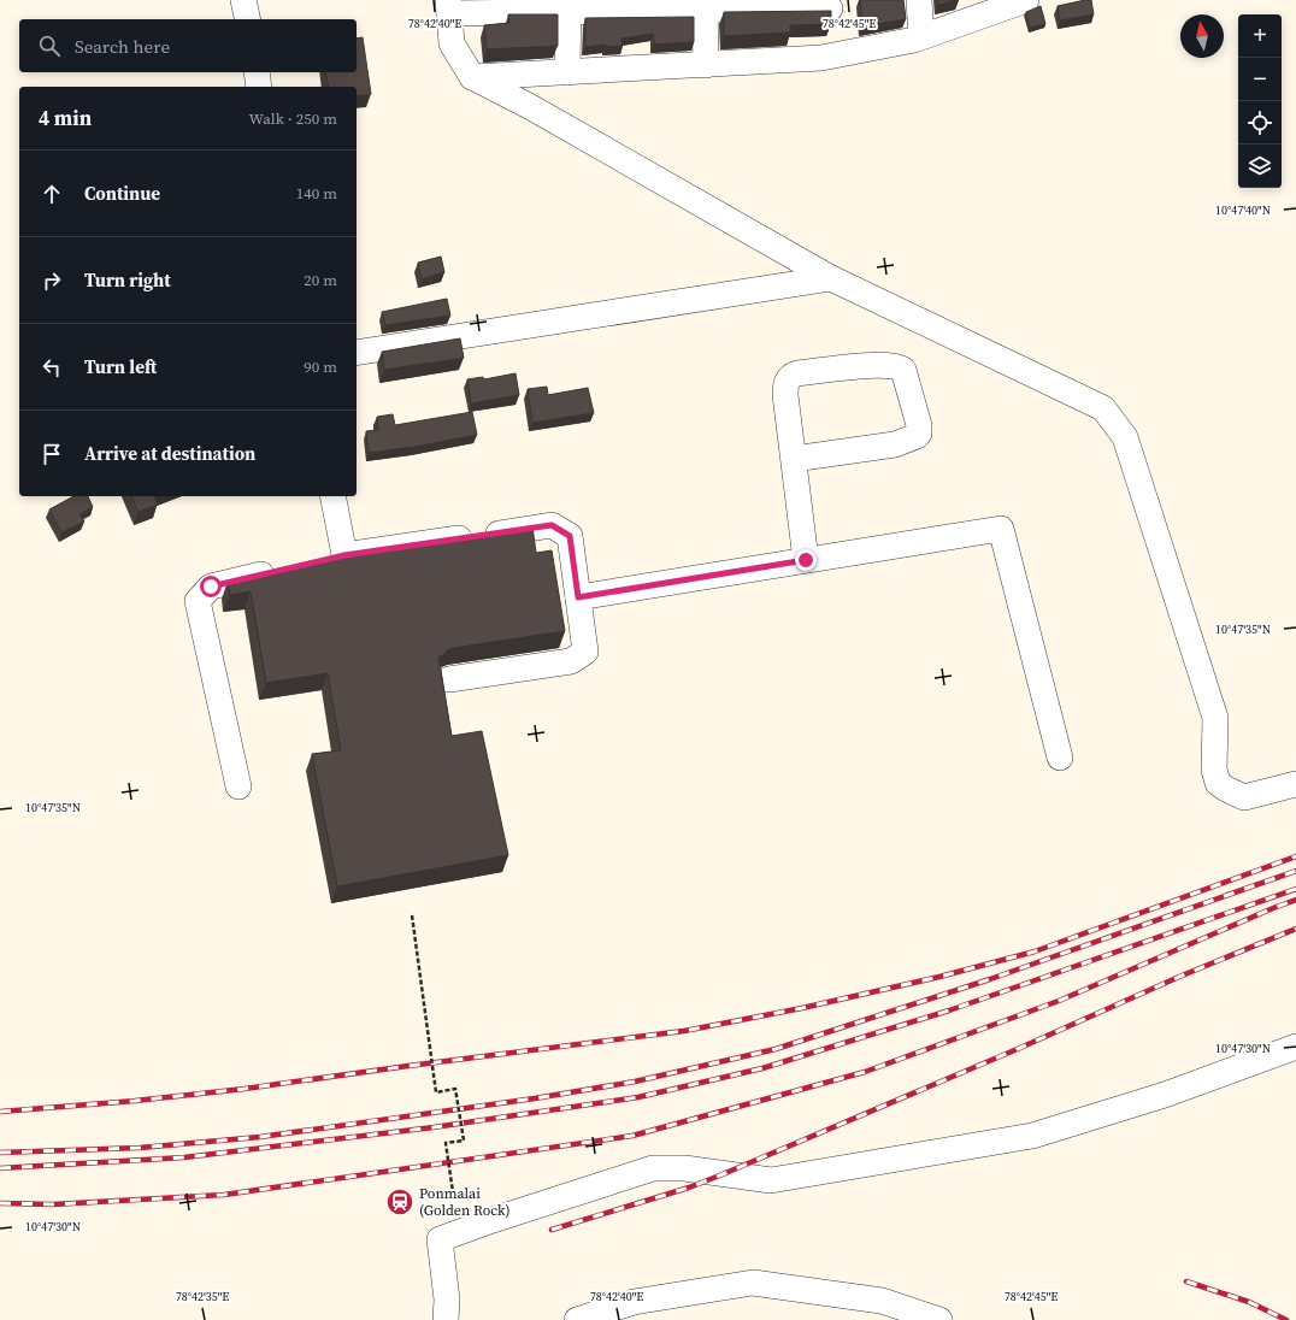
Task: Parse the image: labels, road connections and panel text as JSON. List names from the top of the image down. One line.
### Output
{"places":{"station":["Ponmalai (Golden Rock)"]},"north":"top","page":{"map_buttons":["+","−"],"search":"Search here","heading":["4 min","Walk · 250 m"],"list":[["Continue","140 m"],["Turn right","20 m"],["Turn left","90 m"],"Arrive at destination"]},"coordinates":["78°42'40\"E","78°42'45\"E","10°47'40\"N","10°47'35\"N","10°47'30\"N","78°42'35\"E"]}
